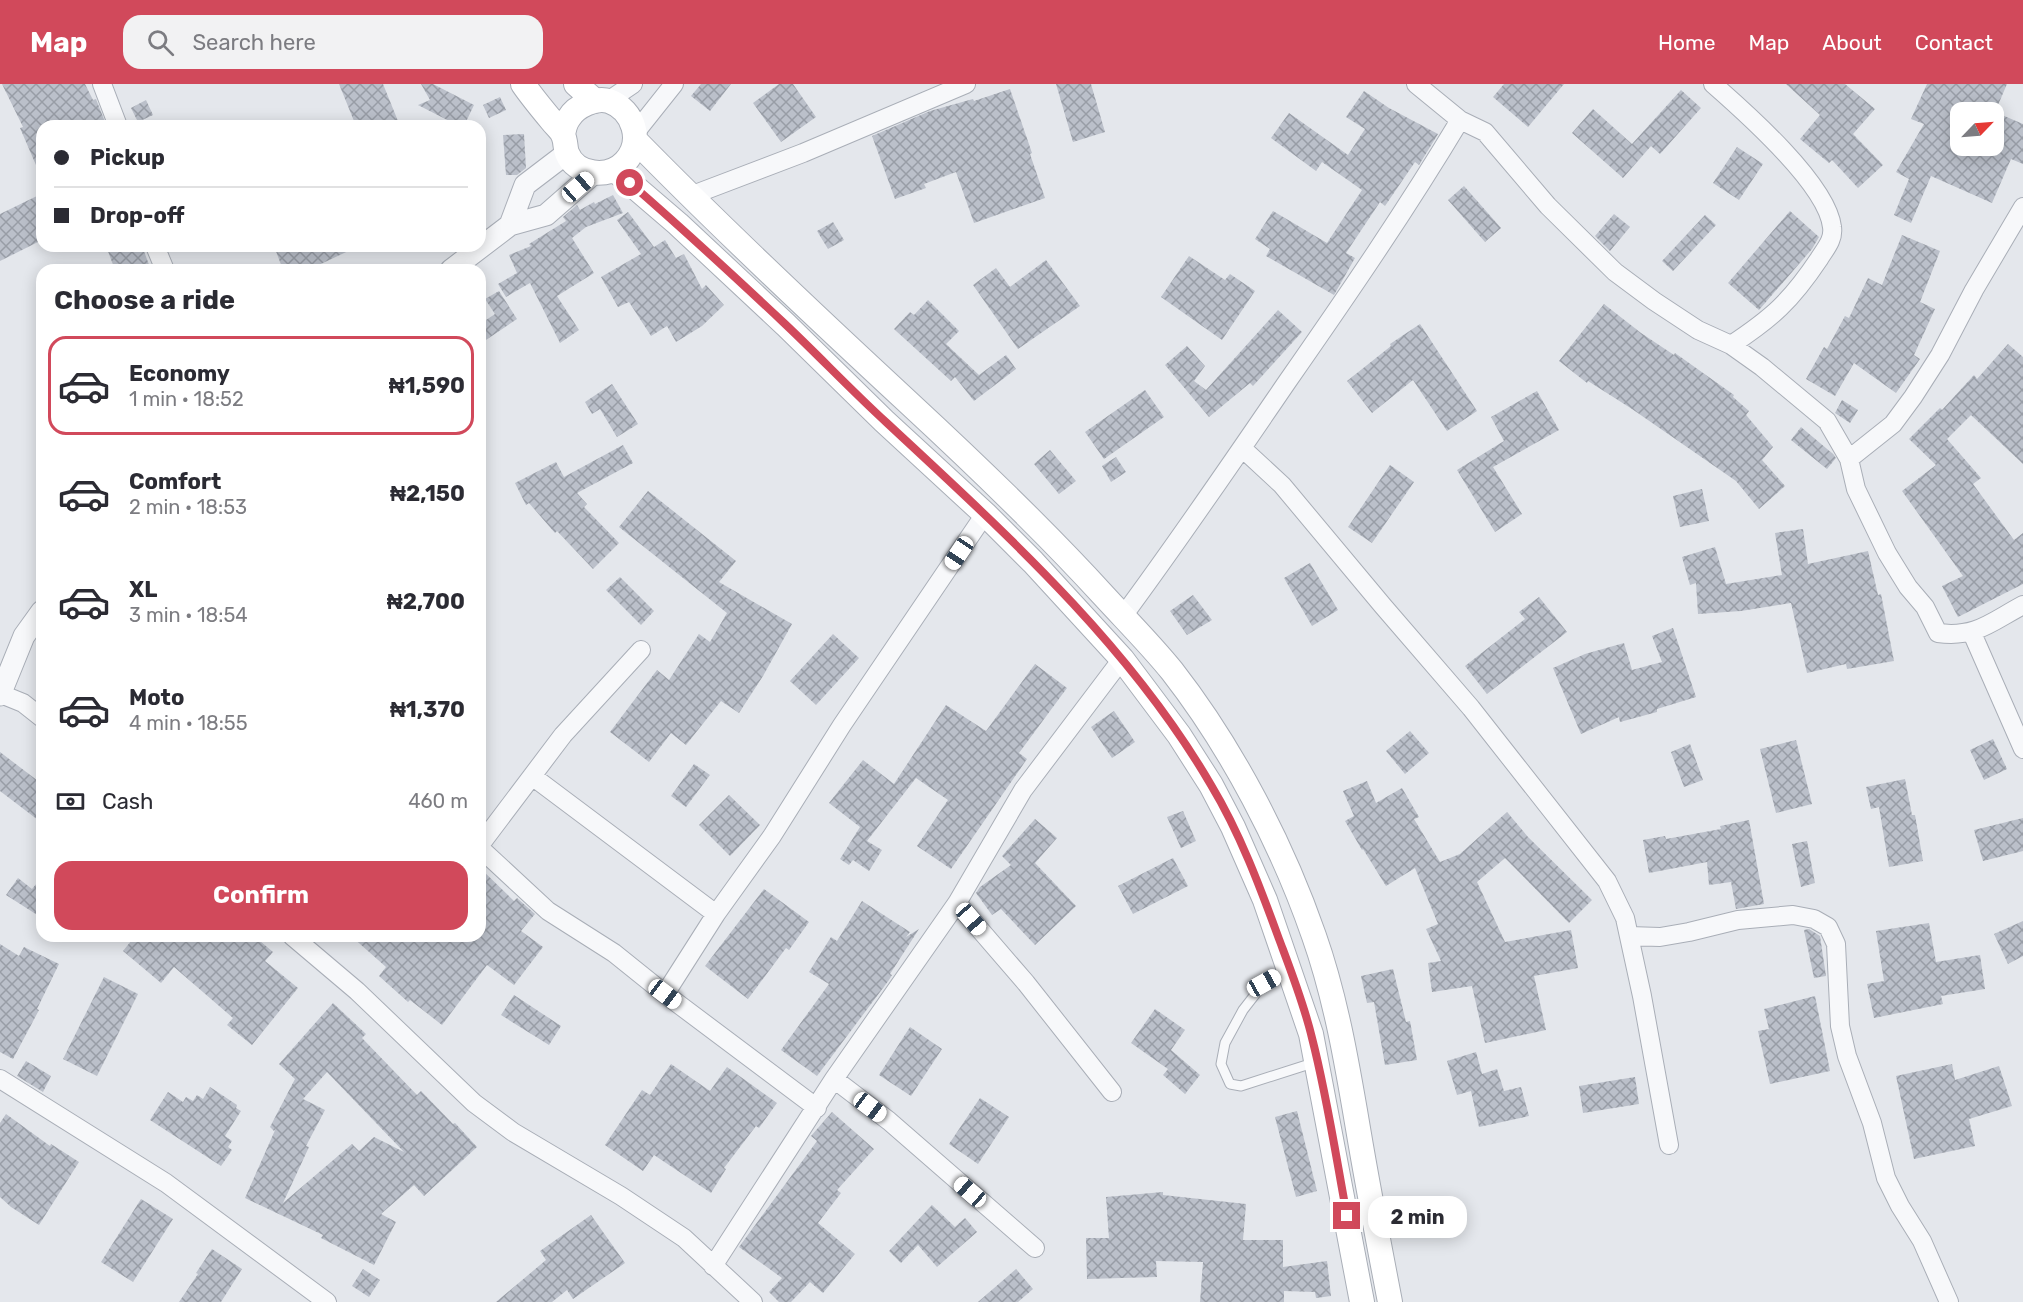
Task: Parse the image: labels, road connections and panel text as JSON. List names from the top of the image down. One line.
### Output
{"north":"top right","page":{"header":"Map","search":"Search here","nav":["Home","Map","About","Contact"],"banner":["Pickup","Drop-off"],"heading":"Choose a ride","list":[{"name":"Economy","note":"1 min · 18:52","value":"₦1,590"},{"name":"Comfort","note":"2 min · 18:53","value":"₦2,150"},{"name":"XL","note":"3 min · 18:54","value":"₦2,700"},{"name":"Moto","note":"4 min · 18:55","value":"₦1,370"}],"pay":["Cash","460 m"],"buttons":"Confirm","bubble":"2 min"}}
